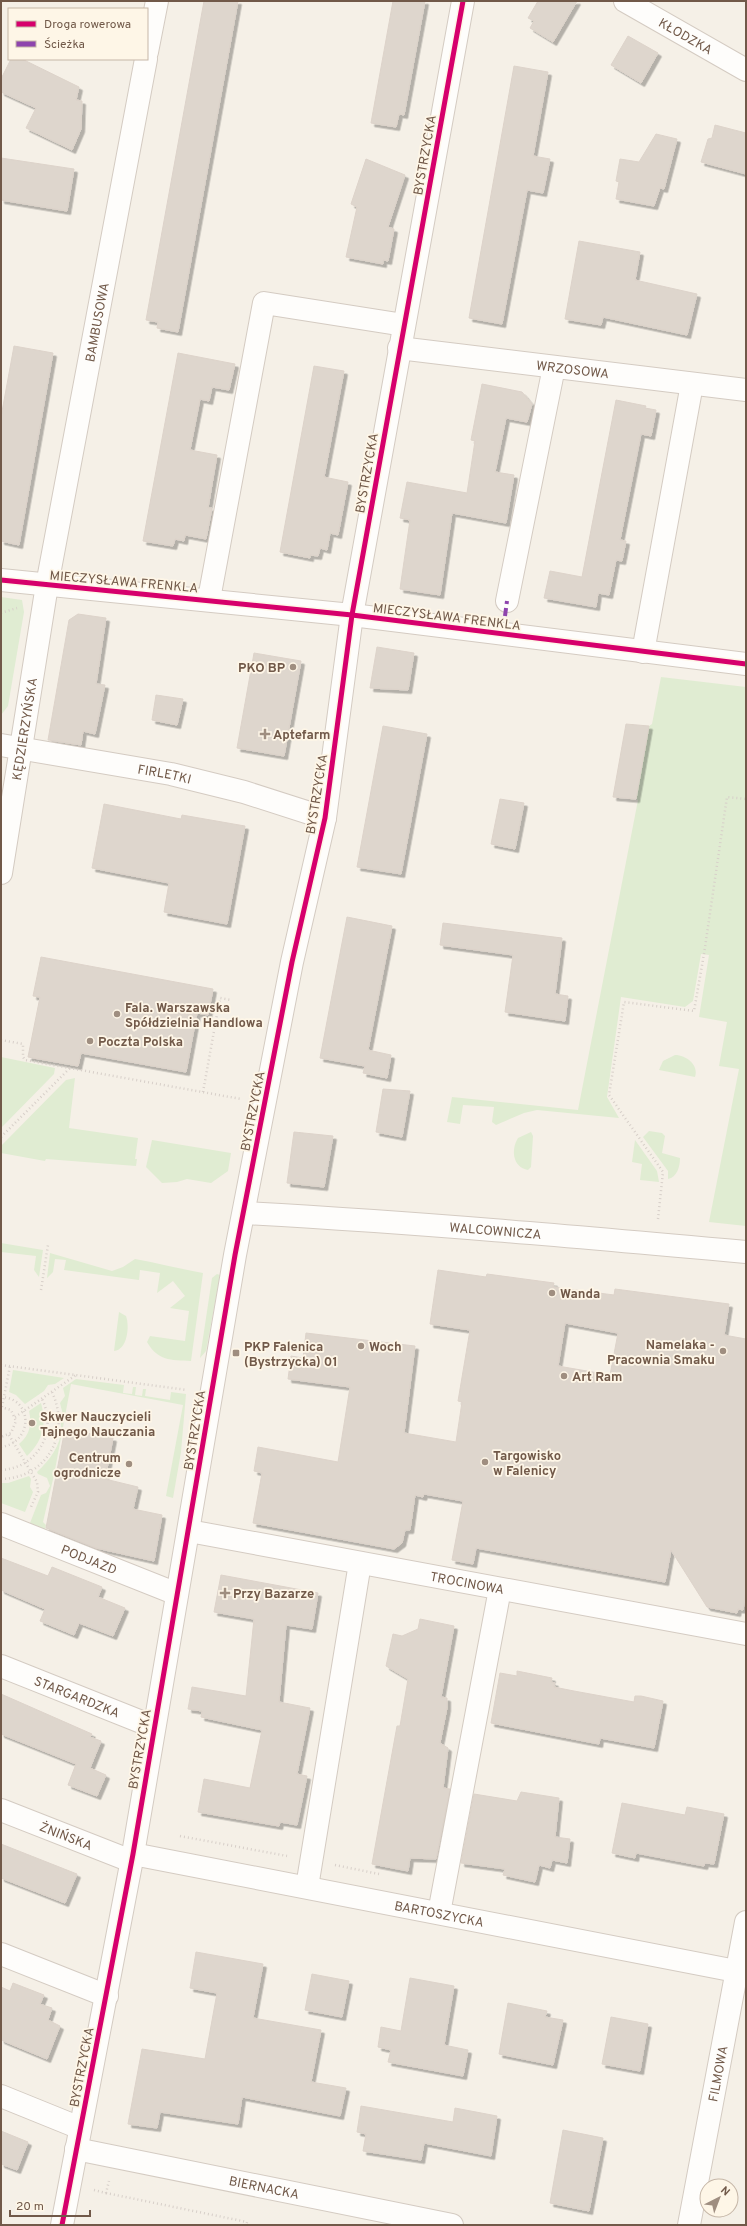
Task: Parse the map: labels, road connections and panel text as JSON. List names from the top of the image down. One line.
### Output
{"streets":{"street":["KŁODZKA","BYSTRZYCKA","BAMBUSOWA","WRZOSOWA","MIECZYSŁAWA FRENKLA","KĘDZIERZYŃSKA","FIRLETKI","WALCOWNICZA","PODJAZD","TROCINOWA","STARGARDZKA","ŻNIŃSKA","BARTOSZYCKA","FILMOWA","BIERNACKA"]},"crossings":[["BYSTRZYCKA","WRZOSOWA"],["BYSTRZYCKA","MIECZYSŁAWA FRENKLA"],["BYSTRZYCKA","FIRLETKI"],["BYSTRZYCKA","WALCOWNICZA"],["BYSTRZYCKA","PODJAZD"],["BYSTRZYCKA","TROCINOWA"],["BYSTRZYCKA","STARGARDZKA"],["BYSTRZYCKA","ŻNIŃSKA"],["BYSTRZYCKA","BARTOSZYCKA"],["BYSTRZYCKA","BIERNACKA"],["BAMBUSOWA","MIECZYSŁAWA FRENKLA"],["BAMBUSOWA","KĘDZIERZYŃSKA"],["MIECZYSŁAWA FRENKLA","KĘDZIERZYŃSKA"],["KĘDZIERZYŃSKA","FIRLETKI"],["ŻNIŃSKA","BARTOSZYCKA"],["BARTOSZYCKA","FILMOWA"]],"places":{"other":["PKO BP","Fala. Warszawska Spółdzielnia Handlowa","Poczta Polska","Wanda","Woch","Namelaka - Pracownia Smaku","Art Ram","Skwer Nauczycieli Tajnego Nauczania","Targowisko w Falenicy","Centrum ogrodnicze"],"health":["Aptefarm","Przy Bazarze"],"transit":["PKP Falenica (Bystrzycka) 01"]},"legend":["Droga rowerowa","Ścieżka"],"scale_bar":"20 m","north":"top right"}
